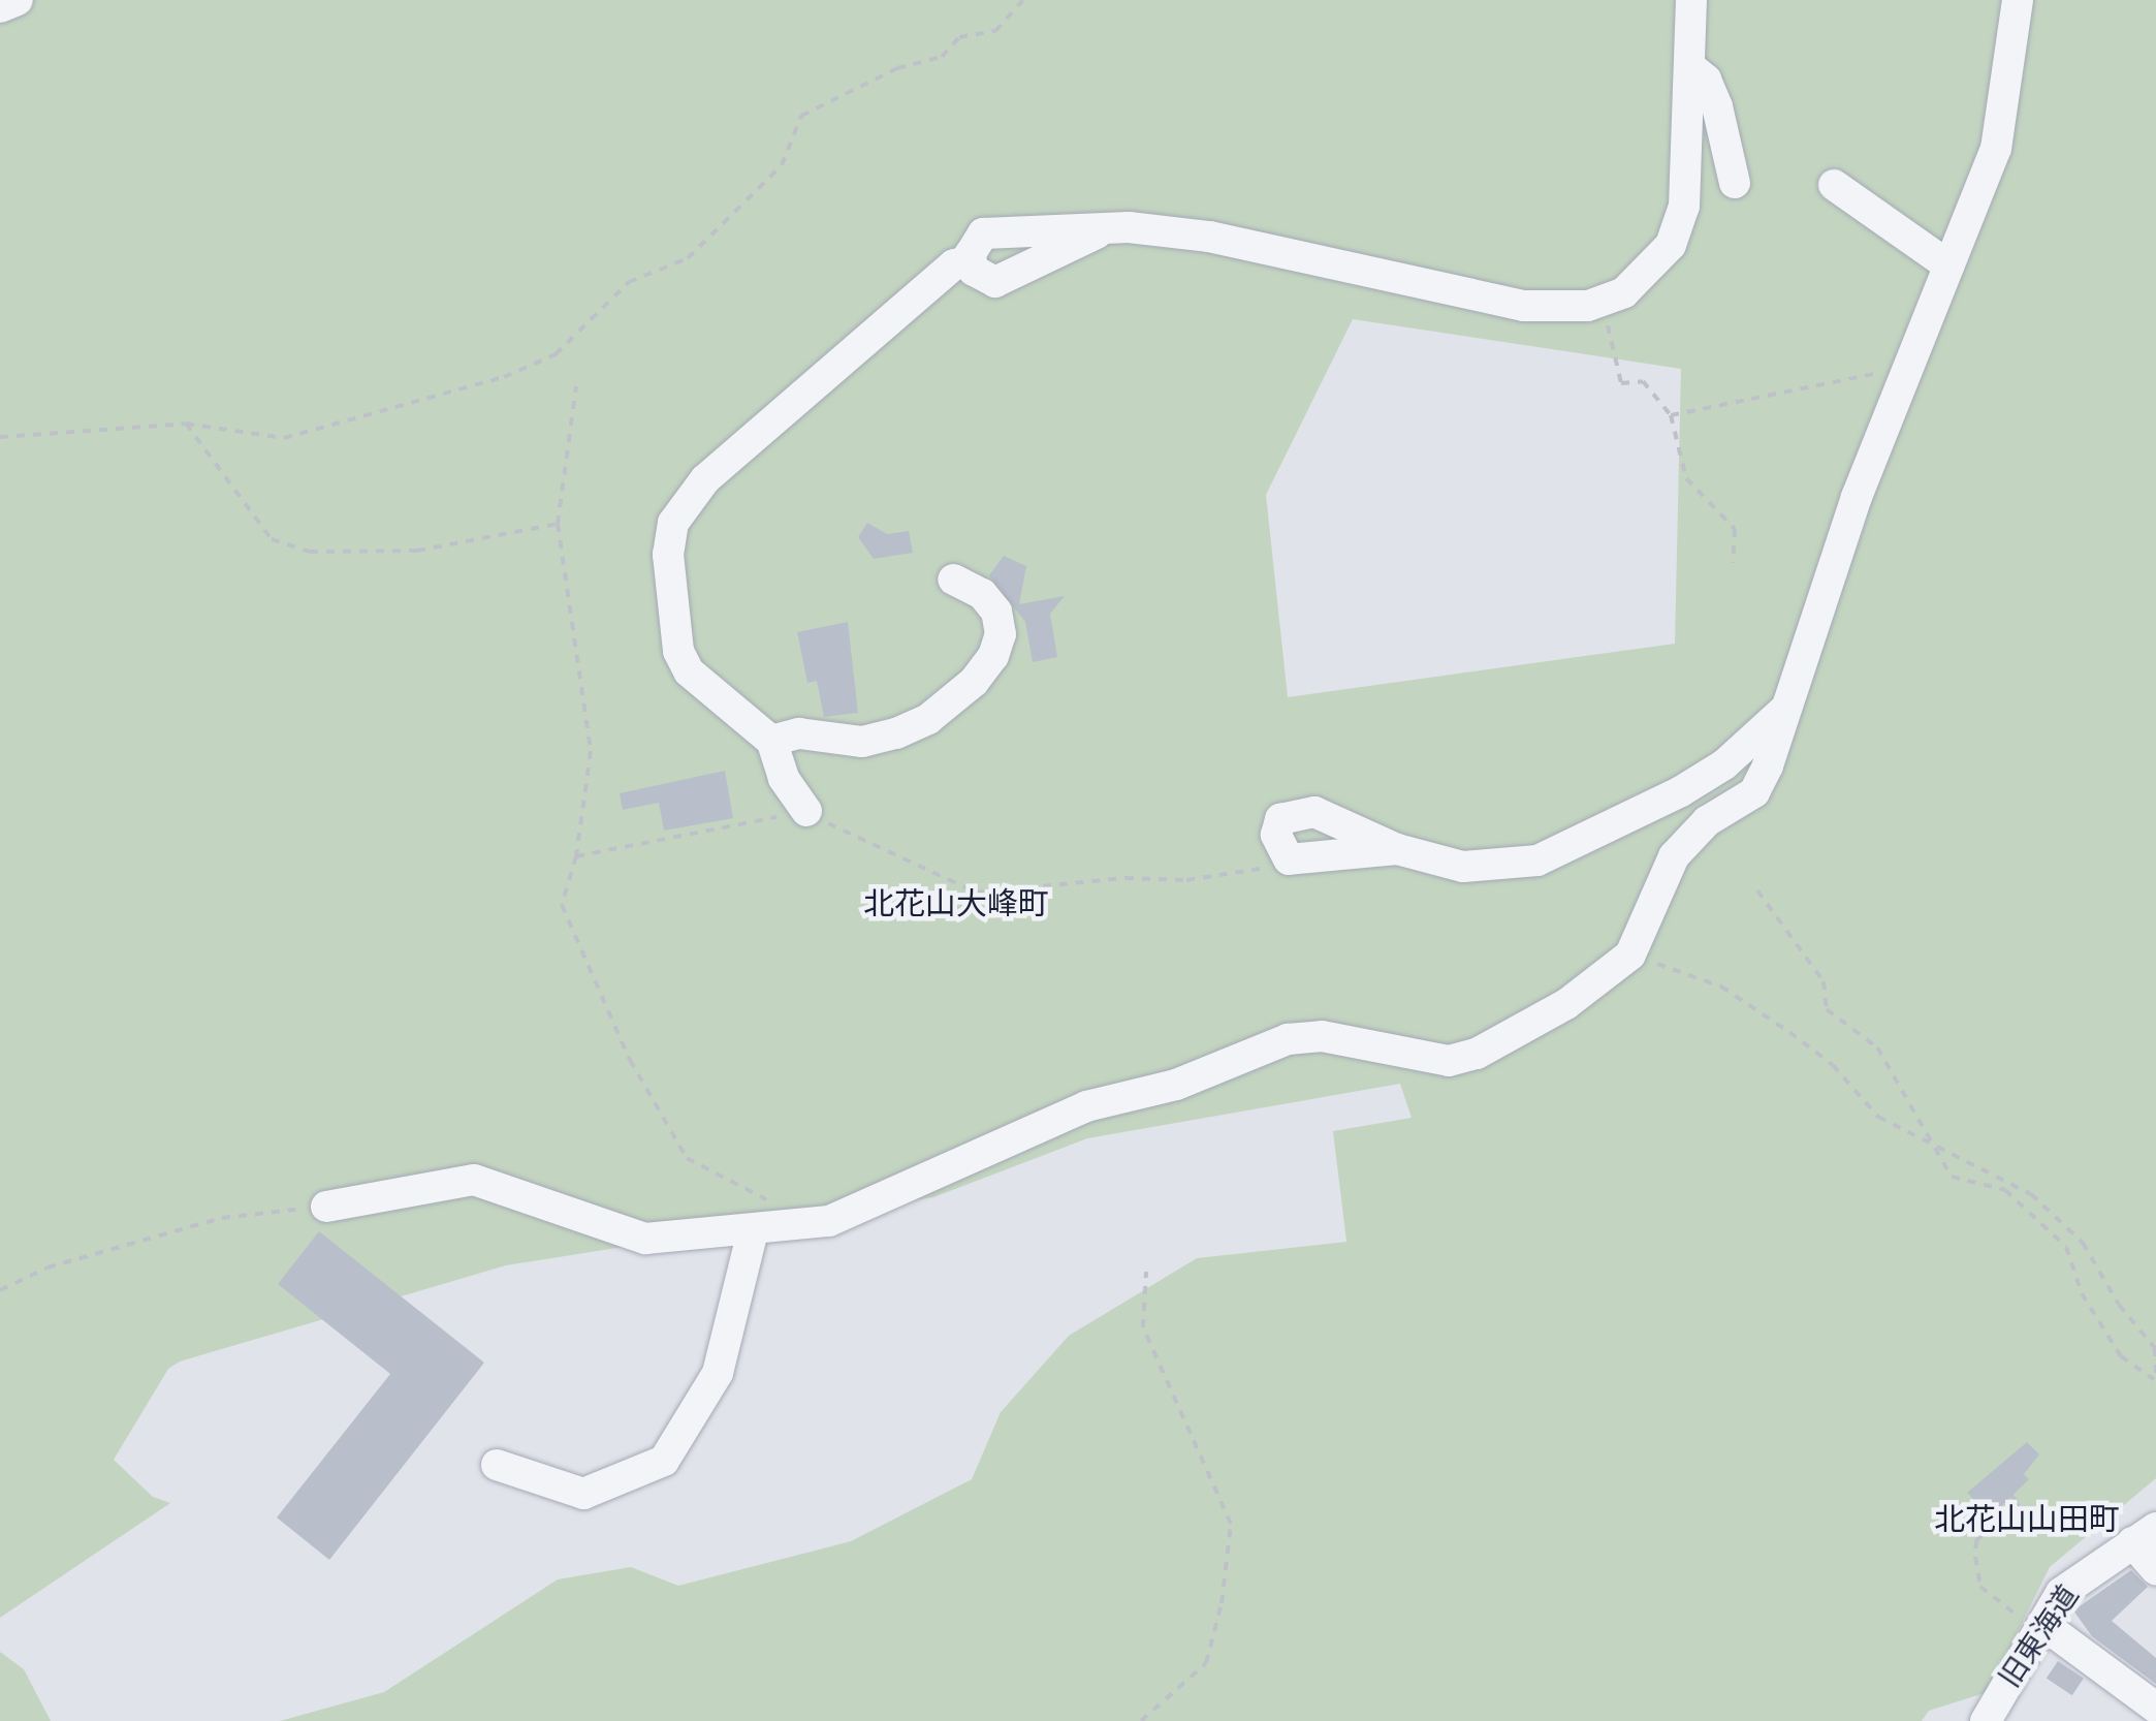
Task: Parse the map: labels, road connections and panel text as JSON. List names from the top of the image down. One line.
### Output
{"streets":{"street":["旧東海道"]},"districts":["北花山大峰町","北花山山田町"]}
